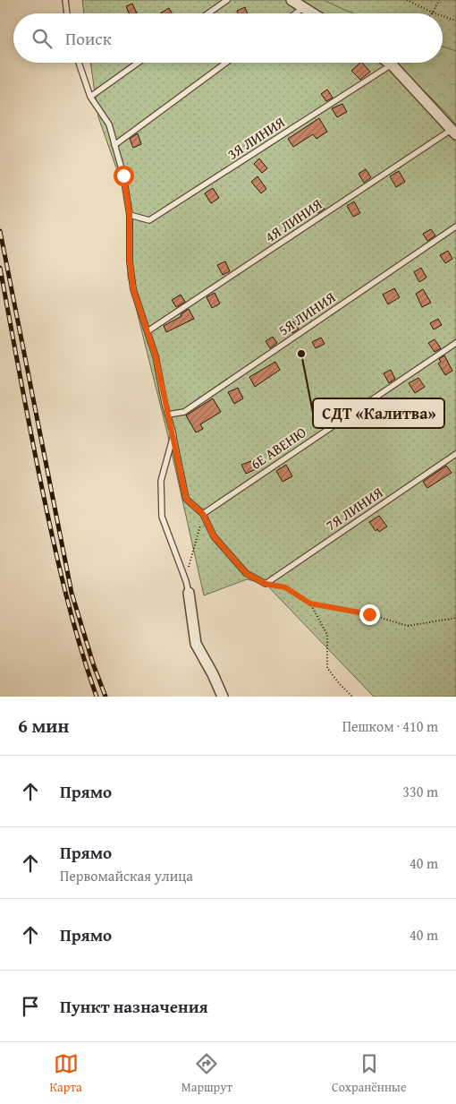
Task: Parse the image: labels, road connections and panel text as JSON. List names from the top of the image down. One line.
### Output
{"streets":{"lane":["3Я ЛИНИЯ","4Я ЛИНИЯ","5Я ЛИНИЯ","6Е АВЕНЮ","7Я ЛИНИЯ"]},"places":["СДТ «Калитва»"],"page":{"search":"Поиск","heading":["6 мин","Пешком · 410 m"],"list":[["Прямо","330 m"],["Прямо","Первомайская улица","40 m"],["Прямо","40 m"],"Пункт назначения"],"nav":["Карта","Маршрут","Сохранённые"]}}
